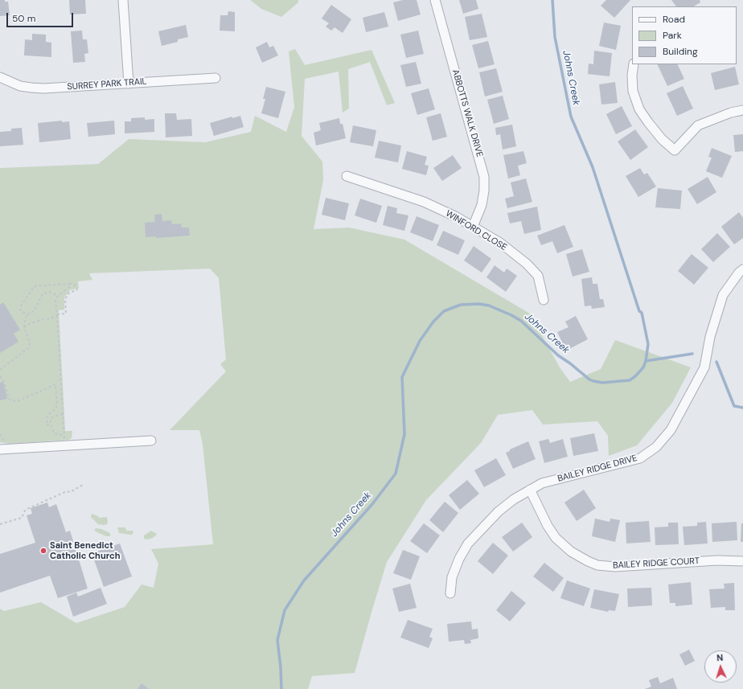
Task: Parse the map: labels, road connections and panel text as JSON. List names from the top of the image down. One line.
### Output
{"streets":{"street":["SURREY PARK TRAIL","ABBOTTS WALK DRIVE","WINFORD CLOSE","BAILEY RIDGE DRIVE","BAILEY RIDGE COURT"]},"crossings":[["ABBOTTS WALK DRIVE","WINFORD CLOSE"],["BAILEY RIDGE DRIVE","BAILEY RIDGE COURT"]],"water":["Johns Creek"],"places":["Saint Benedict Catholic Church"],"legend":["Road","Park","Building"],"scale_bar":"50 m","north":"top"}
